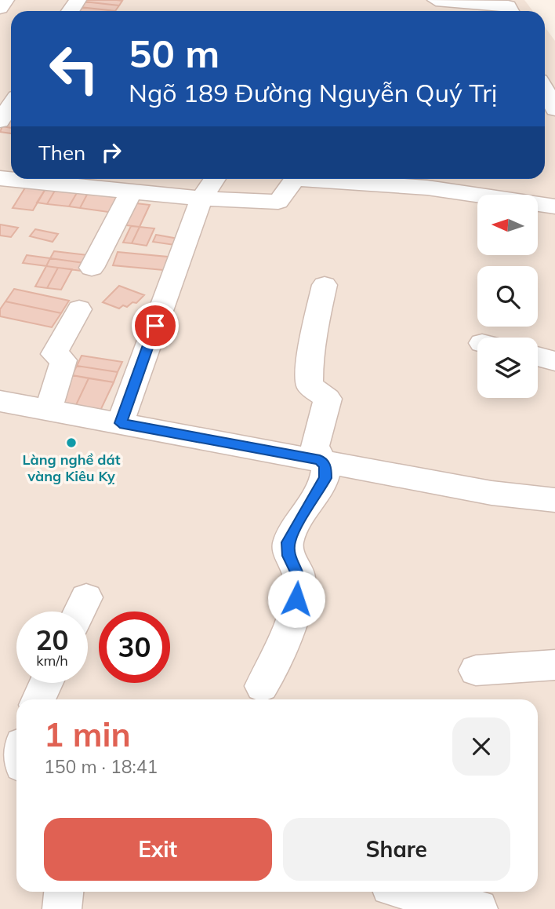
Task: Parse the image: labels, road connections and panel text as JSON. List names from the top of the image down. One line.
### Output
{"places":["Làng nghề dát vàng Kiêu Kỵ"],"north":"left","page":{"turn":["50 m","Ngõ 189 Đường Nguyễn Quý Trị"],"then":"Then","speed":"20 km/h","limit":"30","heading":["1 min","150 m · 18:41"],"buttons":["Exit","Share"]}}
